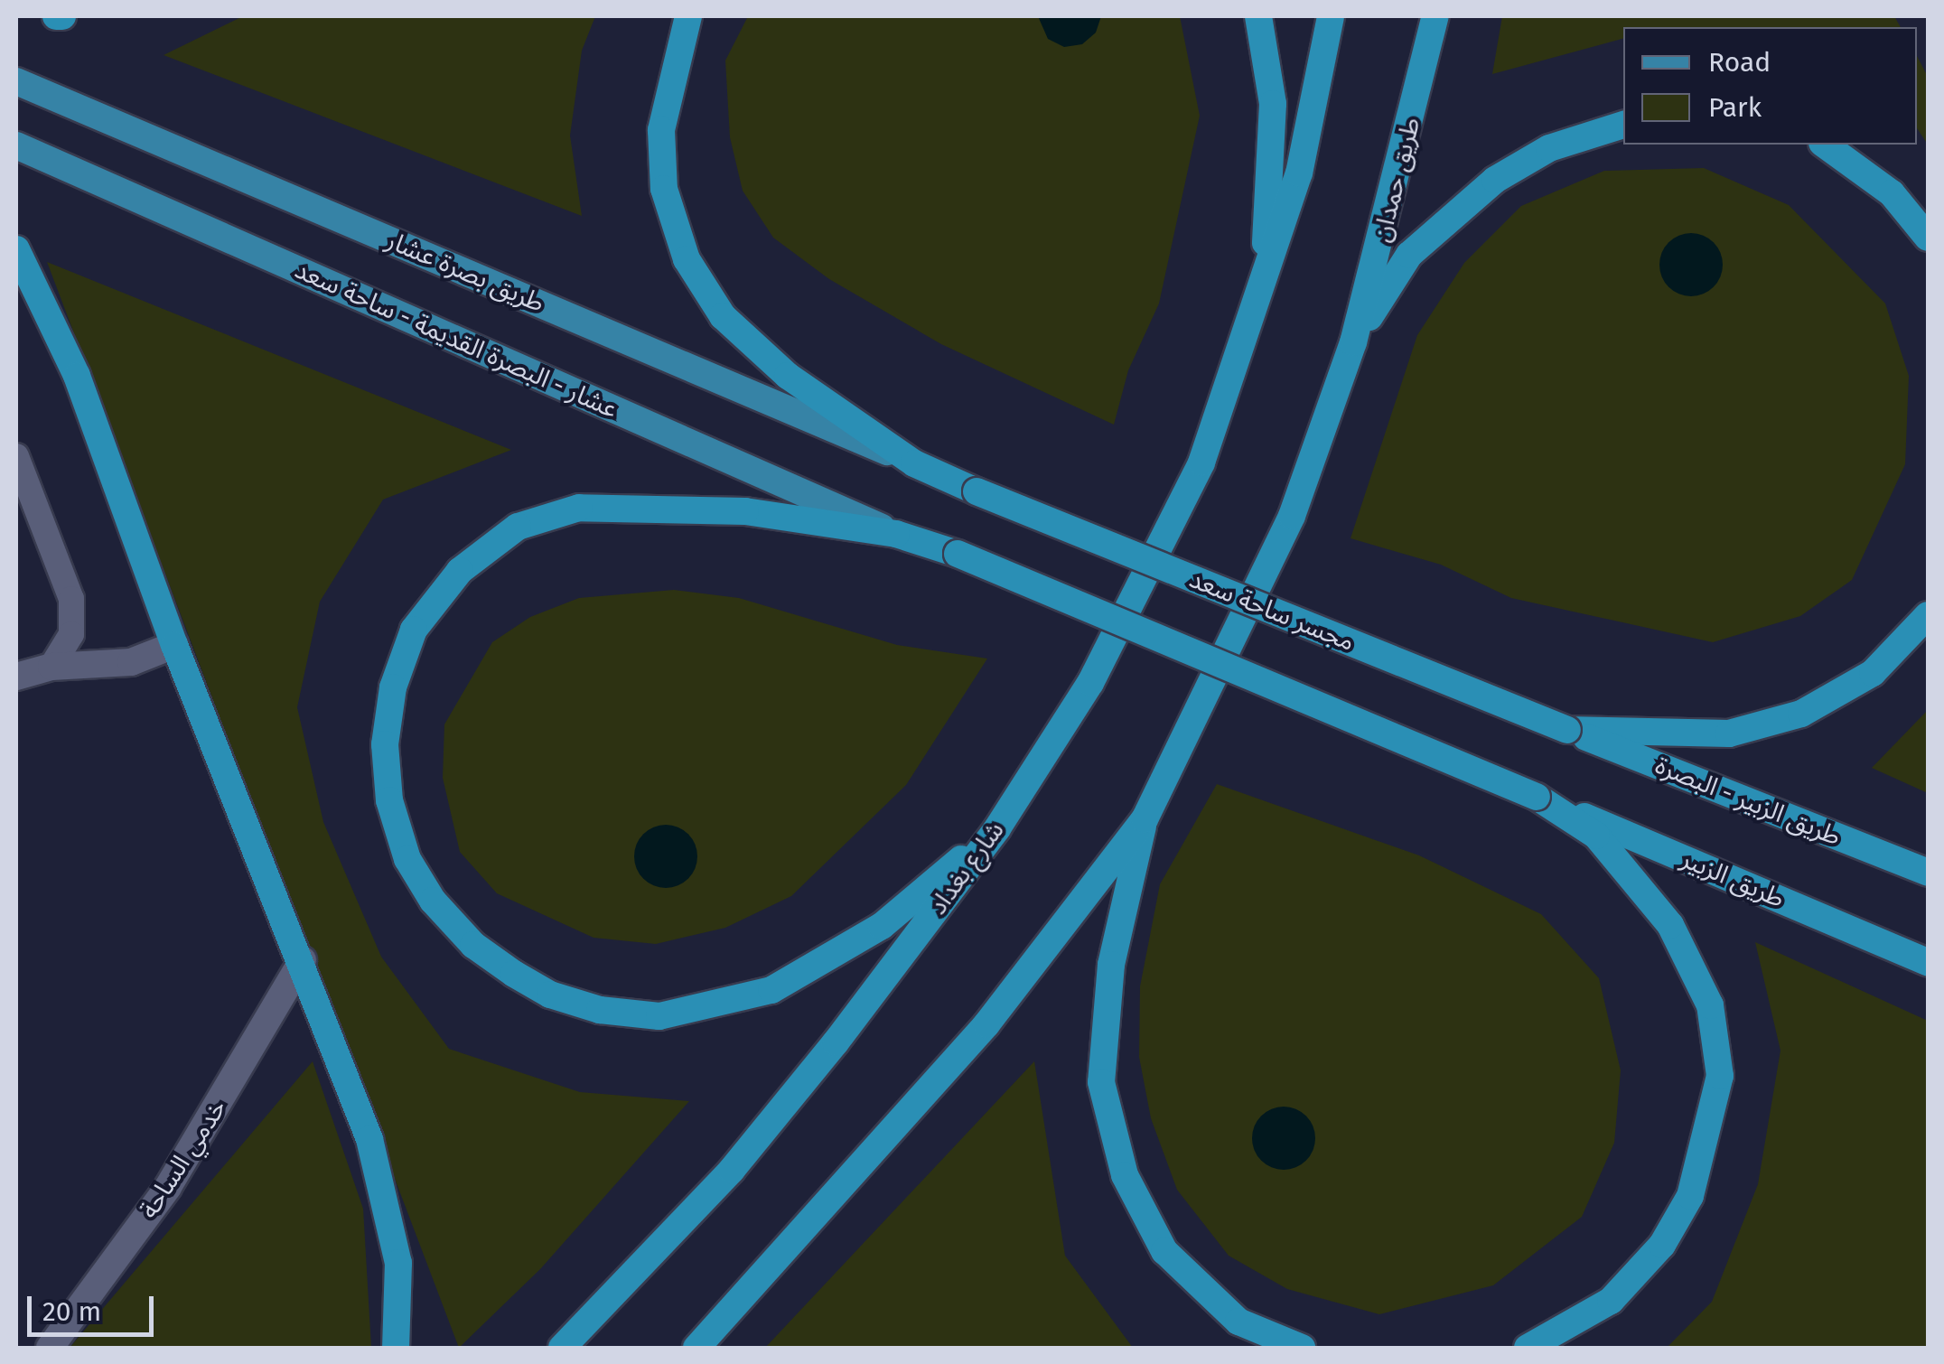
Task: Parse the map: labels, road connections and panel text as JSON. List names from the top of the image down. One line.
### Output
{"streets":{"highway":["طريق حمدان","مجسر ساحة سعد","طريق الزبير - البصرة","شارع بغداد","طريق الزبير"],"main road":["طريق بصرة عشار","عشار - البصرة القديمة - ساحة سعد"],"street":["خدمي الساحة"]},"crossings":[["طريق بصرة عشار","مجسر ساحة سعد"],["مجسر ساحة سعد","طريق الزبير - البصرة"]],"legend":["Road","Park"],"scale_bar":"20 m"}
